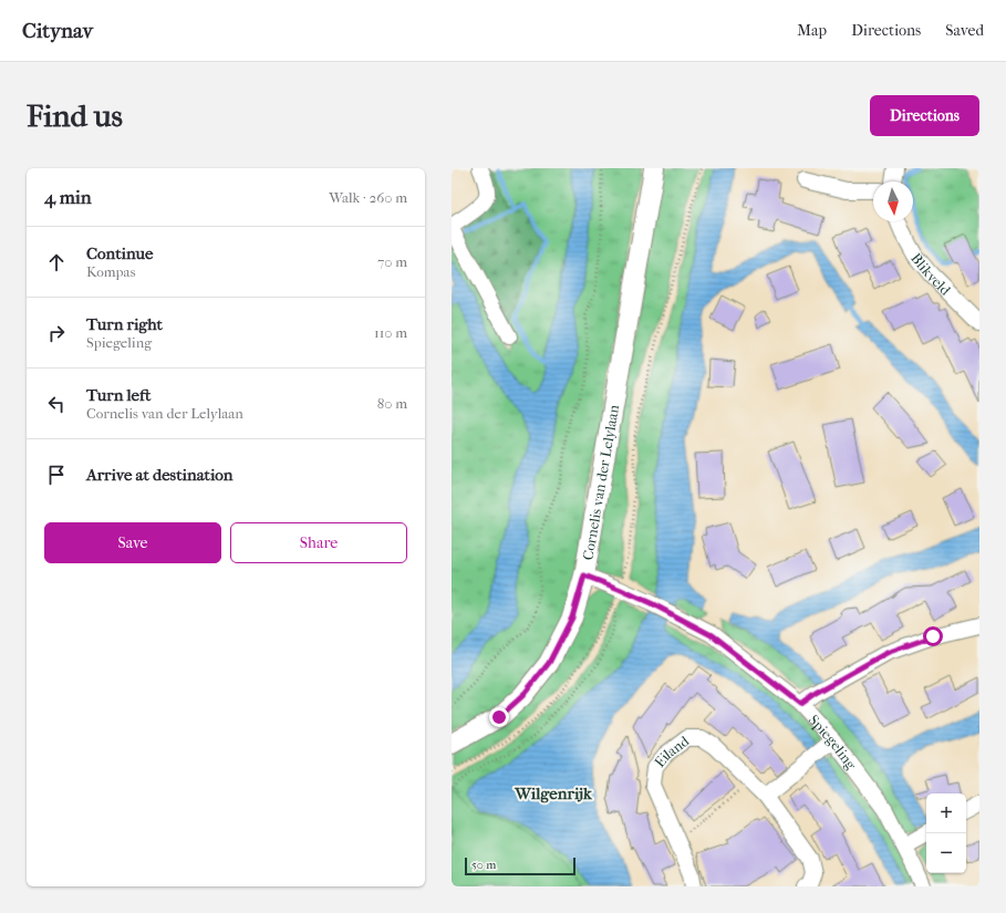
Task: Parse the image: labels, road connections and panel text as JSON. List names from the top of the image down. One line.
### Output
{"streets":{"street":["Blikveld","Cornelis van der Lelylaan","Spiegeling","Eiland"]},"crossings":[["Cornelis van der Lelylaan","Spiegeling"]],"districts":["Wilgenrijk"],"scale_bar":"50 m","north":"bottom","page":{"header":"Citynav","nav":["Map","Directions","Saved"],"buttons":["Directions",["Save","Share"]],"title":"Find us","heading":["4 min","Walk · 260 m"],"list":[["Continue","Kompas","70 m"],["Turn right","Spiegeling","110 m"],["Turn left","Cornelis van der Lelylaan","80 m"],"Arrive at destination"],"map_buttons":["+","−"],"scale":"50 m"}}
